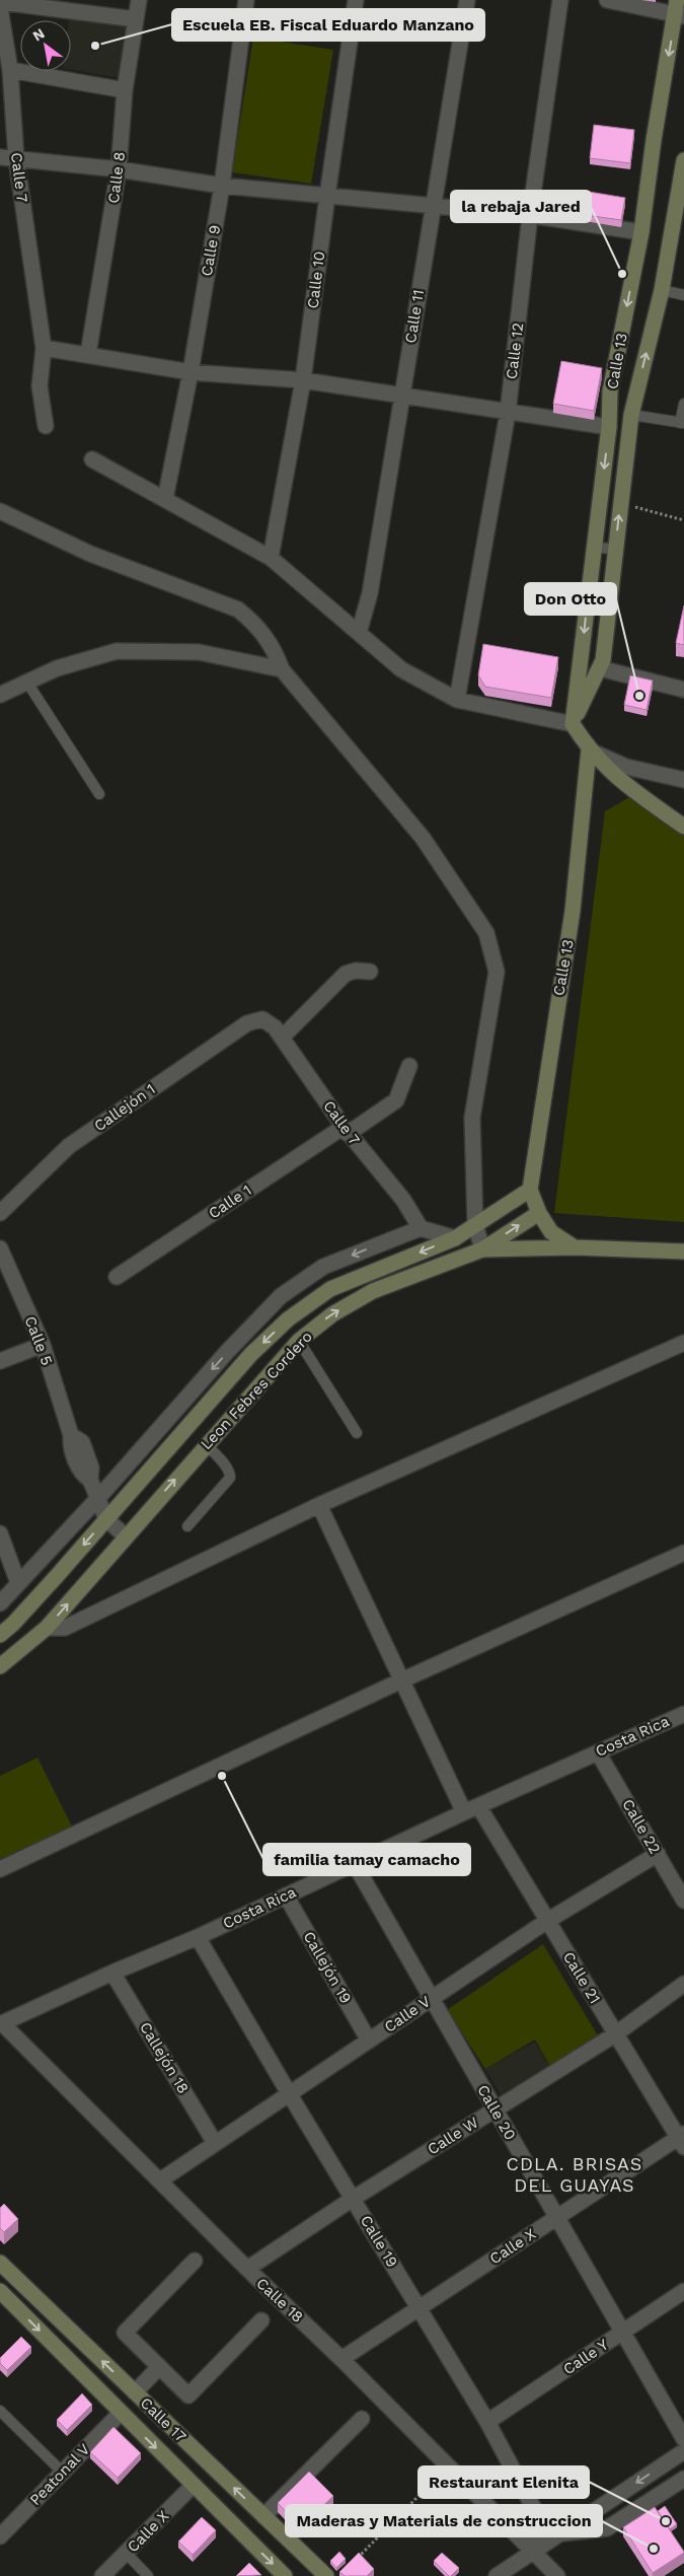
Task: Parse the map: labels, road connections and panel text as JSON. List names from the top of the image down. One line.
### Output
{"streets":{"street":["Calle 7","Calle 8","Calle 9","Calle 10","Calle 11","Calle 12","Calle 13","Callejón 1","Calle 1","Calle 5","Leon Febres Cordero","Costa Rica","Calle 22","Callejón 19","Calle 21","Calle V","Callejón 18","Calle 20","Calle W","Calle 19","Calle X","Calle 18","Calle Y","Calle 17","Peatonal V"]},"crossings":[["Calle 7","Callejón 1"],["Calle 7","Calle 1"],["Calle 13","Leon Febres Cordero"],["Calle 5","Leon Febres Cordero"],["Costa Rica","Calle 22"],["Costa Rica","Callejón 19"],["Costa Rica","Calle 21"],["Costa Rica","Callejón 18"],["Costa Rica","Calle 20"],["Costa Rica","Calle 19"],["Costa Rica","Calle 18"],["Calle 22","Calle V"],["Callejón 19","Calle V"],["Calle 21","Calle V"],["Calle 21","Calle W"],["Calle 21","Calle X"],["Calle V","Callejón 18"],["Calle V","Calle 20"],["Calle V","Calle 19"],["Calle V","Calle 18"],["Calle 20","Calle W"],["Calle 20","Calle X"],["Calle 20","Calle Y"],["Calle W","Calle 19"],["Calle W","Calle 18"],["Calle 19","Calle X"],["Calle 19","Calle 18"],["Calle 19","Calle Y"],["Calle X","Calle 18"],["Calle X","Calle 17"],["Calle 17","Peatonal V"]],"districts":["CDLA. BRISAS DEL GUAYAS"],"places":["Escuela EB. Fiscal Eduardo Manzano","la rebaja Jared","Don Otto","familia tamay camacho","Restaurant Elenita","Maderas y Materials de construccion"],"north":"top left"}
